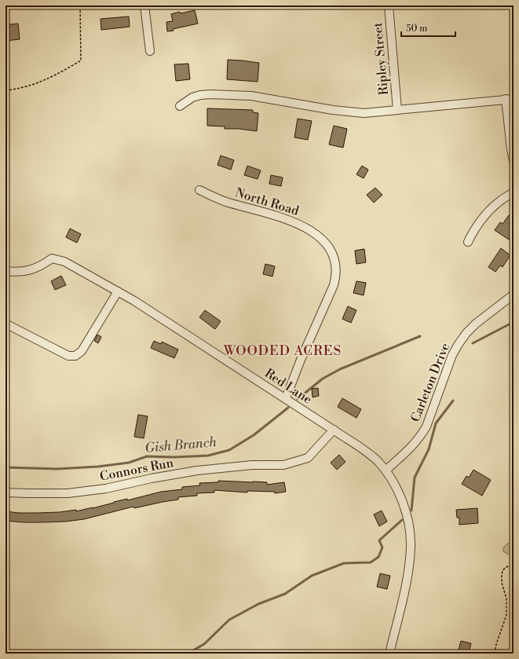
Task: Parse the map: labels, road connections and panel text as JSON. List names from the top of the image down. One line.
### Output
{"streets":{"street":["Ripley Street","North Road","Carleton Drive","Red Lane","Connors Run"]},"crossings":[["North Road","Red Lane"],["Carleton Drive","Red Lane"],["Red Lane","Connors Run"]],"districts":["WOODED ACRES"],"water":["Gish Branch"],"scale_bar":"50 m"}
